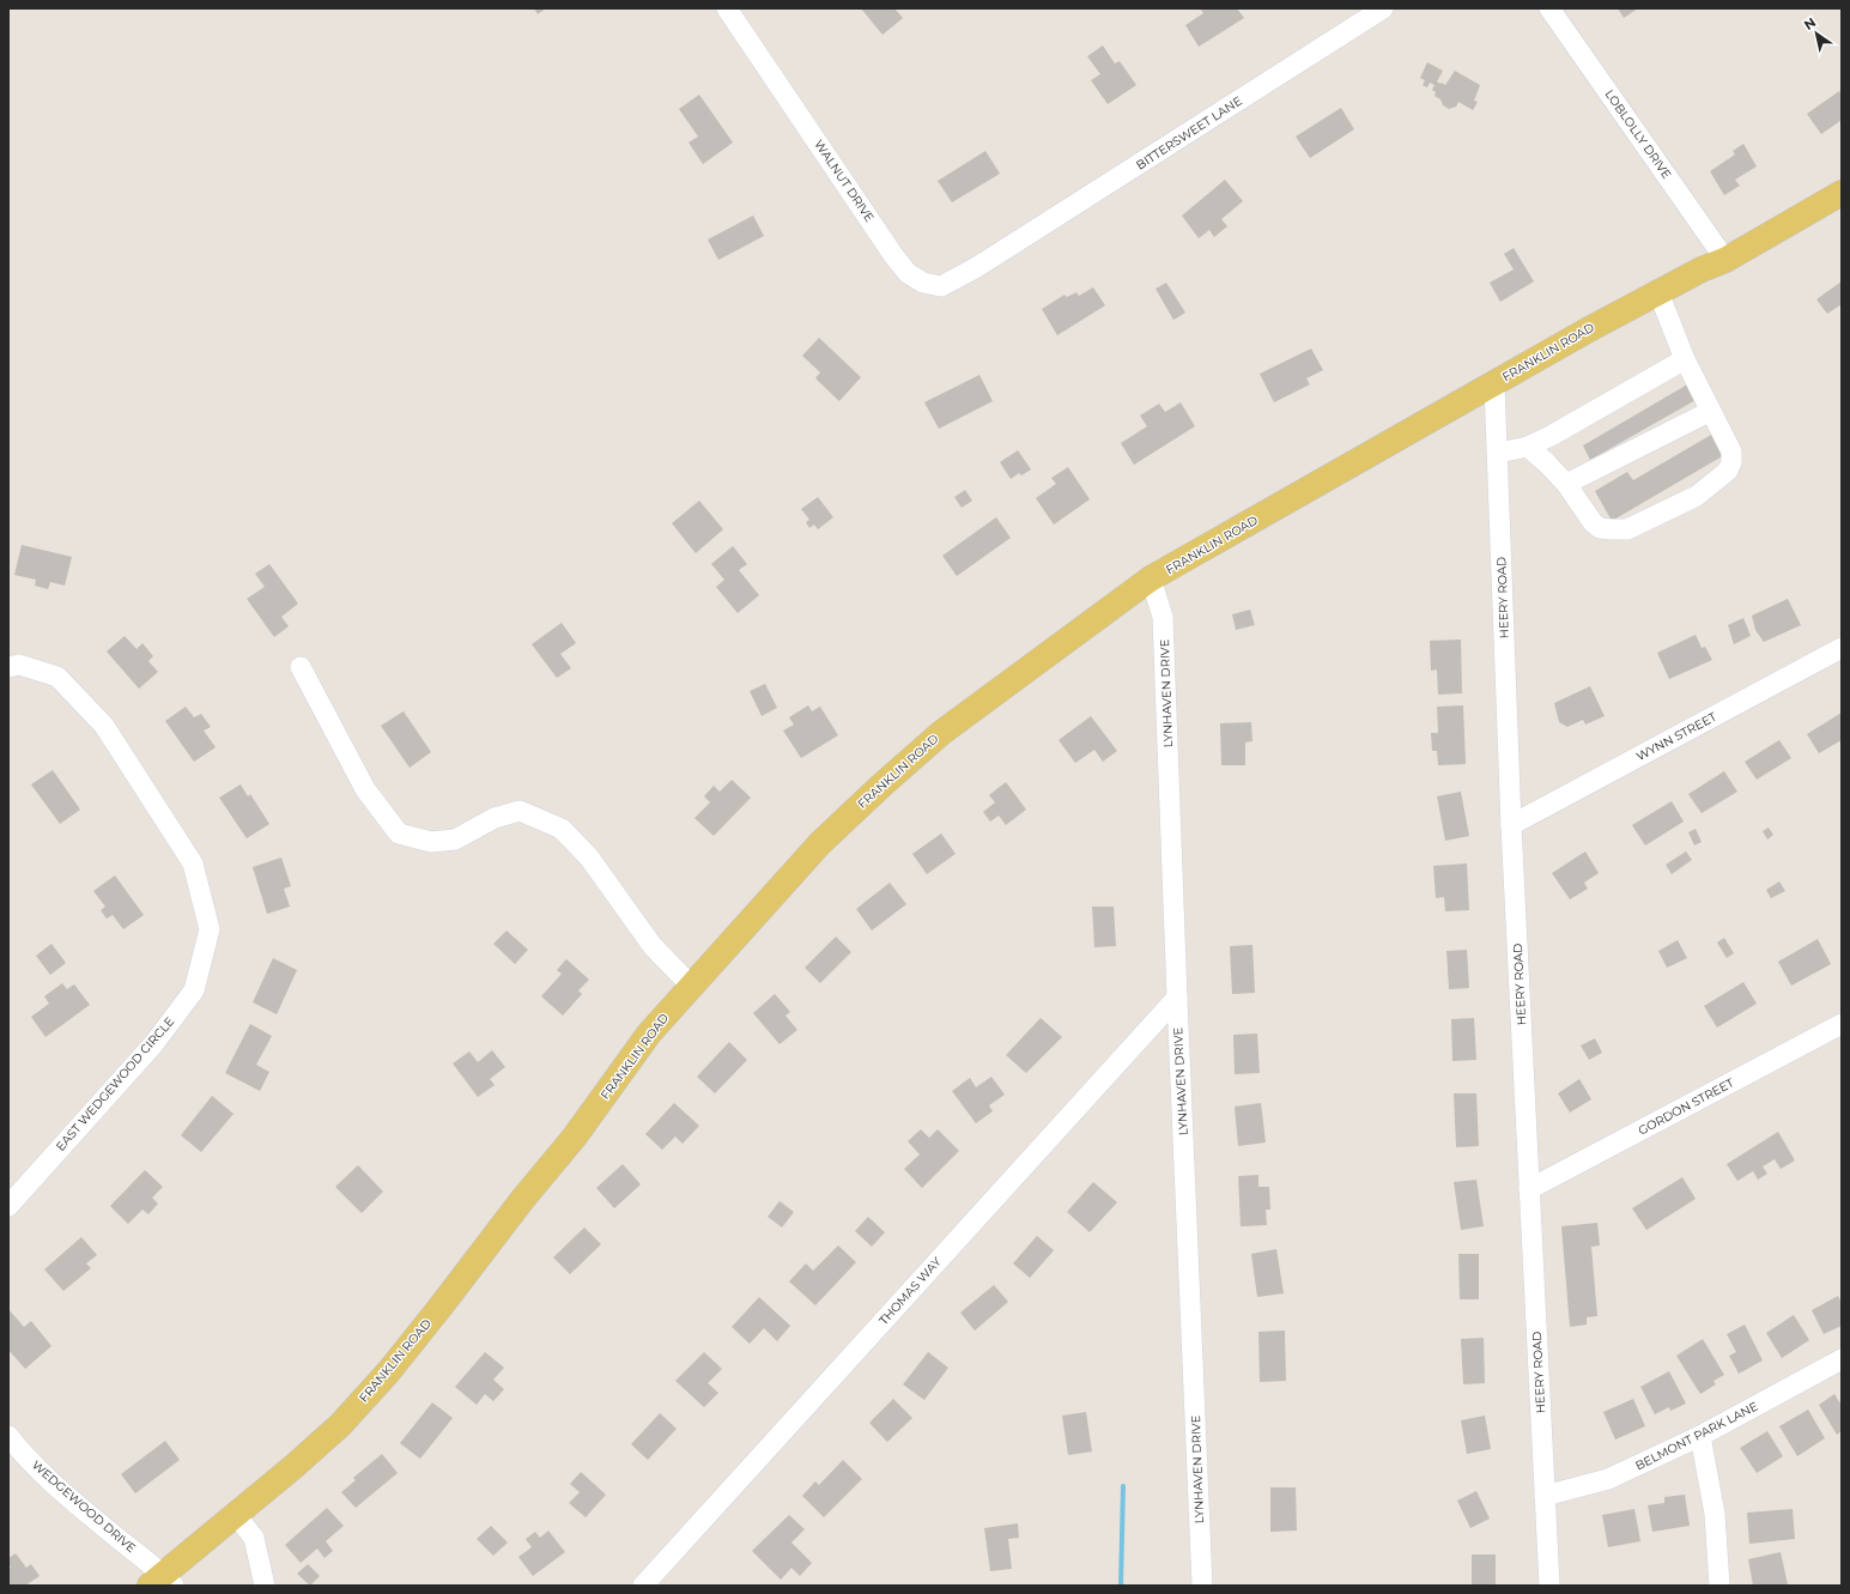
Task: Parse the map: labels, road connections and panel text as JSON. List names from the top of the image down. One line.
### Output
{"streets":{"main road":["FRANKLIN ROAD"],"street":["BITTERSWEET LANE","LOBLOLLY DRIVE","WALNUT DRIVE","HEERY ROAD","LYNHAVEN DRIVE","WYNN STREET","EAST WEDGEWOOD CIRCLE","GORDON STREET","THOMAS WAY","BELMONT PARK LANE","WEDGEWOOD DRIVE"]},"crossings":[["BITTERSWEET LANE","WALNUT DRIVE"],["LOBLOLLY DRIVE","FRANKLIN ROAD"],["FRANKLIN ROAD","HEERY ROAD"],["FRANKLIN ROAD","LYNHAVEN DRIVE"],["FRANKLIN ROAD","WEDGEWOOD DRIVE"],["HEERY ROAD","WYNN STREET"],["HEERY ROAD","GORDON STREET"],["HEERY ROAD","BELMONT PARK LANE"],["LYNHAVEN DRIVE","THOMAS WAY"]],"north":"top left"}
